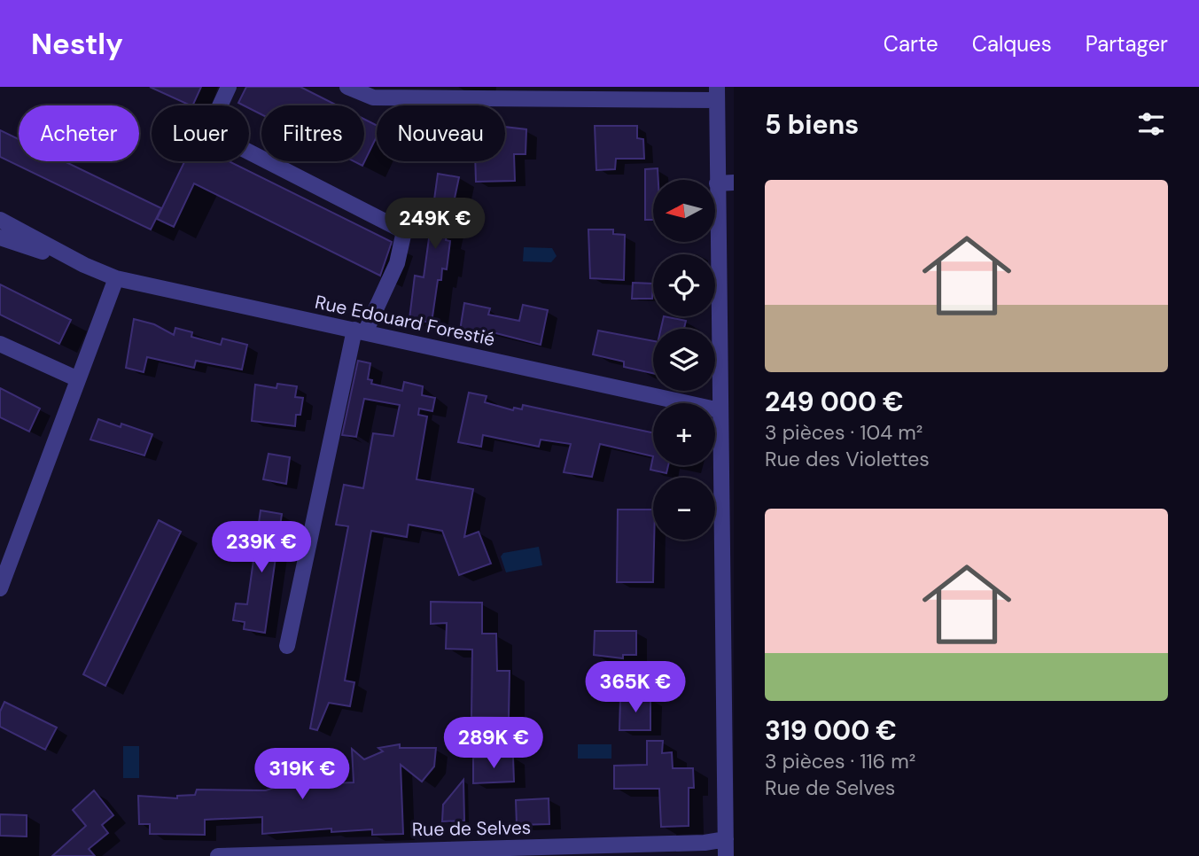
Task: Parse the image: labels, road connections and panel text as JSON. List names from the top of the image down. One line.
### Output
{"streets":{"street":["Rue Edouard Forestié","Rue de Selves"]},"north":"left","page":{"header":"Nestly","nav":["Carte","Calques","Partager"],"heading":"5 biens","chip":["Acheter","Louer","Filtres","Nouveau"],"list":[{"name":"249 000 €","note":"3 pièces · 104 m² · Rue des Violettes"},{"name":"319 000 €","note":"3 pièces · 116 m² · Rue de Selves"}],"map_buttons":["+","−"],"price":["249K €","239K €","365K €","289K €","319K €"]}}
